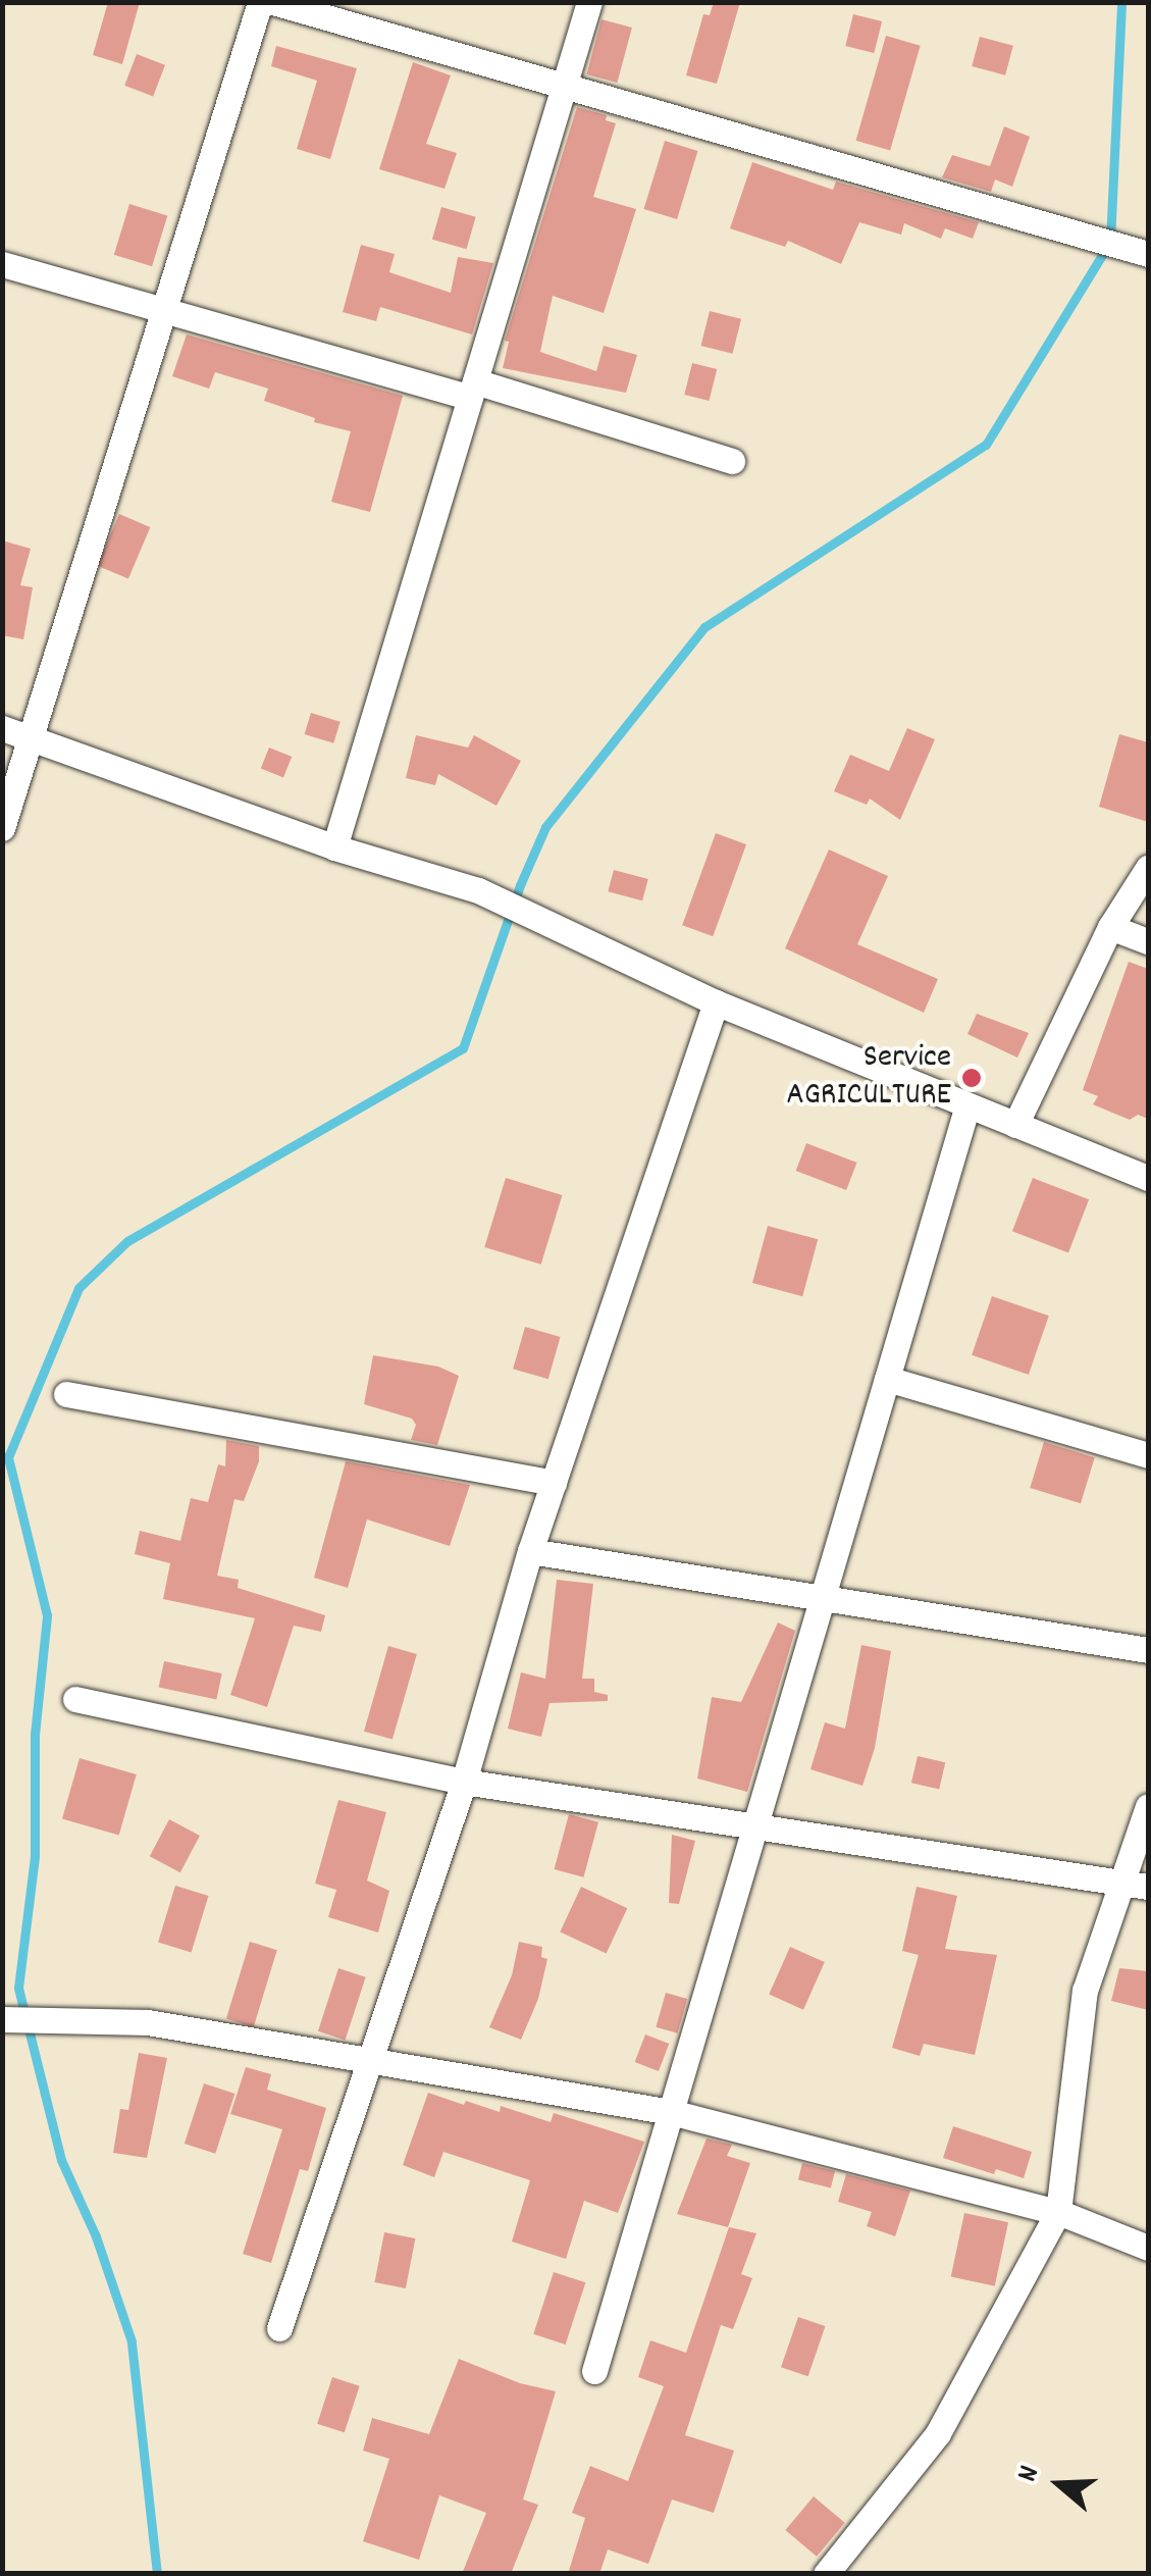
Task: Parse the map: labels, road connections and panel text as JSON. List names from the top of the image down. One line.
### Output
{"places":["Service AGRICULTURE"],"north":"left"}
